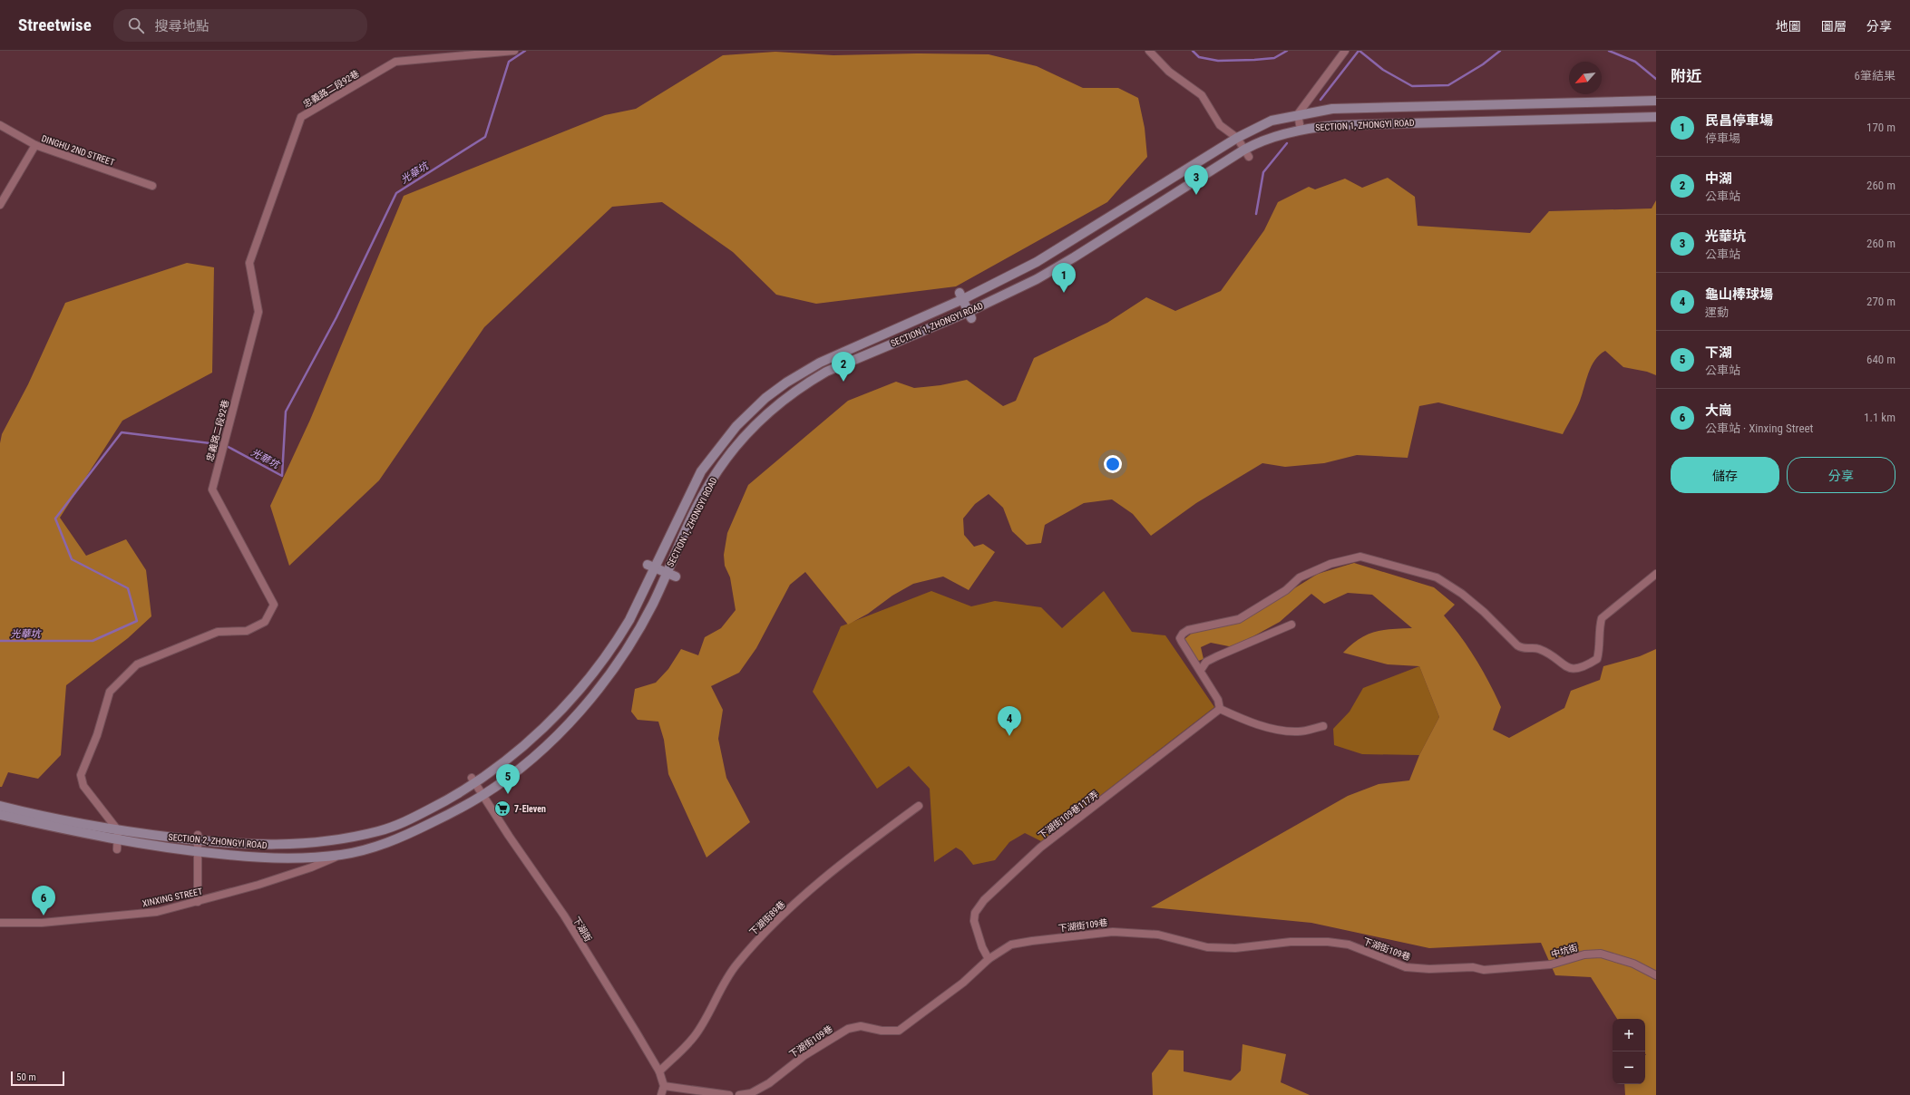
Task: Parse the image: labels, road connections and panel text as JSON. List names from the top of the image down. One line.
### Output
{"streets":{"main road":["SECTION 1, ZHONGYI ROAD","SECTION 2, ZHONGYI ROAD"],"street":["忠義路二段92巷","DINGHU 2ND STREET","下湖街109巷117弄","XINXING STREET","下湖街89巷","下湖街109巷","下湖街","中坑街"]},"crossings":[["忠義路二段92巷","SECTION 2, ZHONGYI ROAD"],["SECTION 1, ZHONGYI ROAD","SECTION 2, ZHONGYI ROAD"],["SECTION 1, ZHONGYI ROAD","下湖街"],["下湖街109巷117弄","下湖街109巷"],["SECTION 2, ZHONGYI ROAD","XINXING STREET"],["SECTION 2, ZHONGYI ROAD","下湖街"],["下湖街89巷","下湖街"],["下湖街109巷","中坑街"]],"water":["光華坑"],"places":{"supermarket":["7-Eleven"]},"scale_bar":"50 m","north":"bottom left","page":{"header":"Streetwise","search":"搜尋地點","nav":["地圖","圖層","分享"],"heading":["附近","6筆結果"],"list":[{"mark":"1","name":"民昌停車場","note":"停車場","value":"170 m"},{"mark":"2","name":"中湖","note":"公車站","value":"260 m"},{"mark":"3","name":"光華坑","note":"公車站","value":"260 m"},{"mark":"4","name":"龜山棒球場","note":"運動","value":"270 m"},{"mark":"5","name":"下湖","note":"公車站","value":"640 m"},{"mark":"6","name":"大崗","note":"公車站 · Xinxing Street","value":"1.1 km"}],"pins":["3","1","2","4","5","6"],"buttons":["儲存","分享"],"map_buttons":["+","−"],"scale":"50 m"}}
